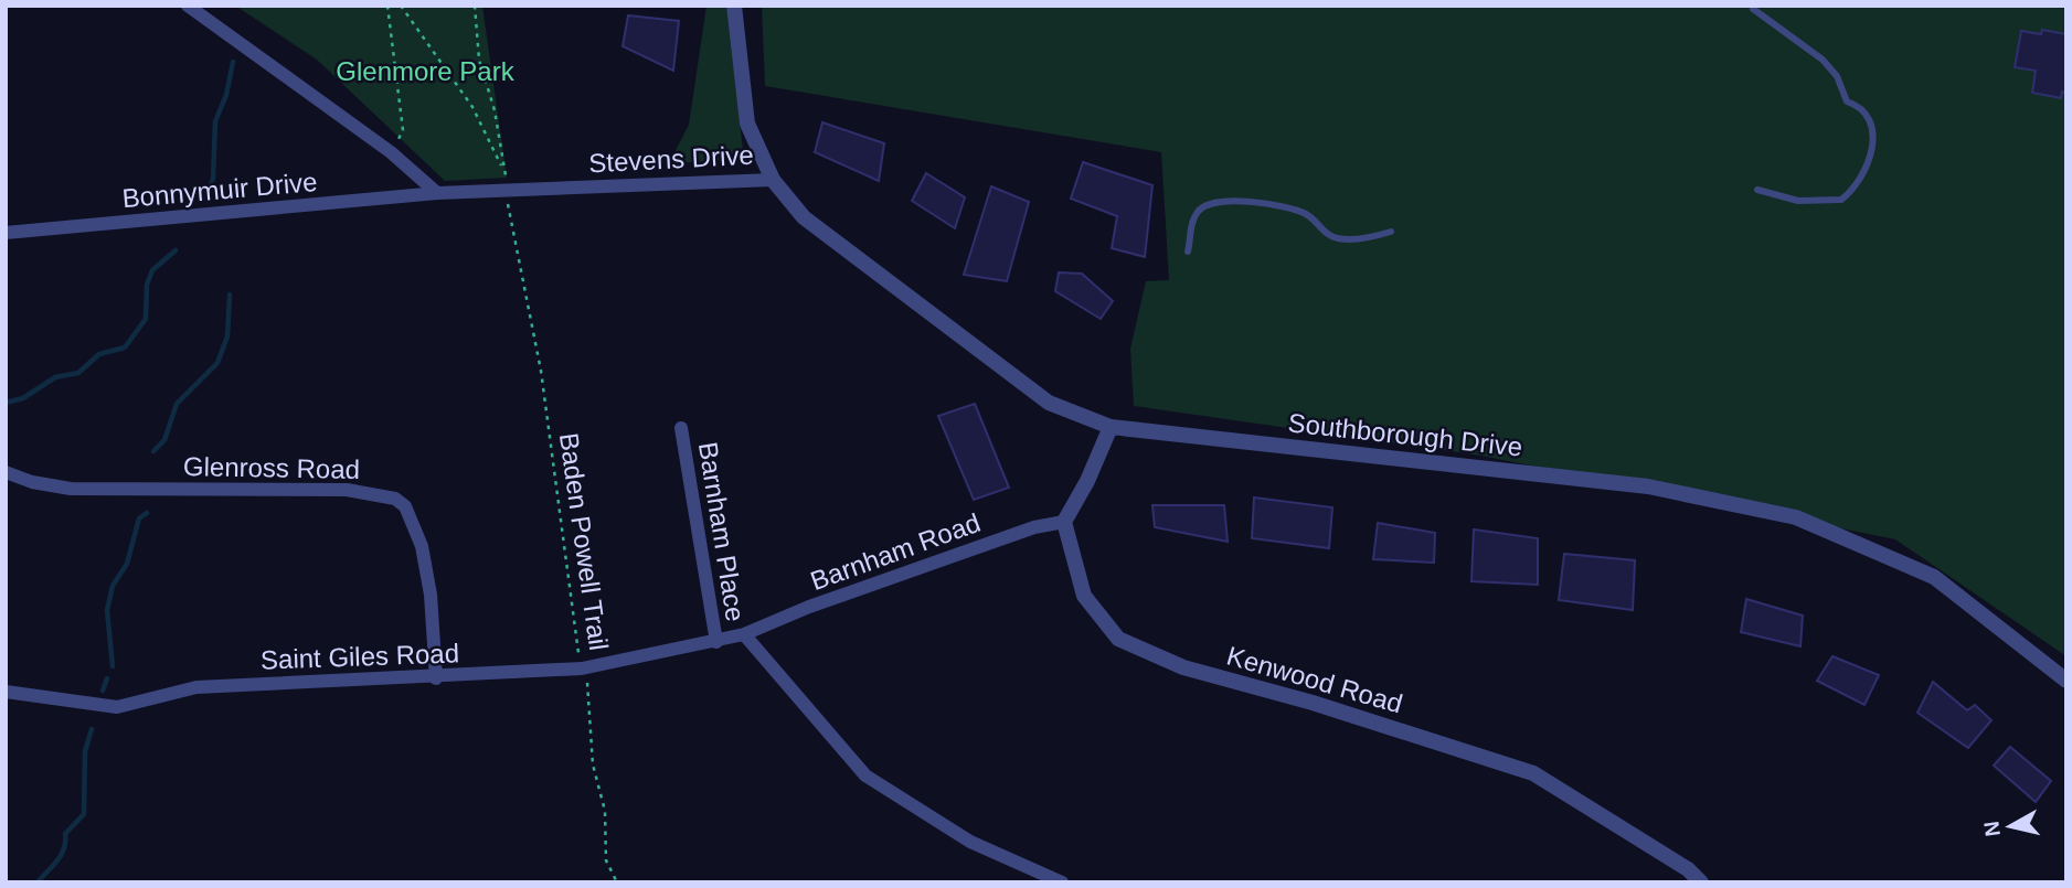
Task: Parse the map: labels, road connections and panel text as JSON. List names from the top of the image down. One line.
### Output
{"streets":{"street":["Stevens Drive","Bonnymuir Drive","Southborough Drive","Glenross Road","Barnham Place","Barnham Road","Saint Giles Road","Kenwood Road"],"path":["Baden Powell Trail"]},"crossings":[["Stevens Drive","Bonnymuir Drive"],["Stevens Drive","Southborough Drive"],["Glenross Road","Saint Giles Road"],["Barnham Place","Barnham Road"],["Barnham Place","Saint Giles Road"],["Baden Powell Trail","Saint Giles Road"],["Barnham Road","Saint Giles Road"],["Barnham Road","Kenwood Road"]],"parks":["Glenmore Park"],"north":"left"}
